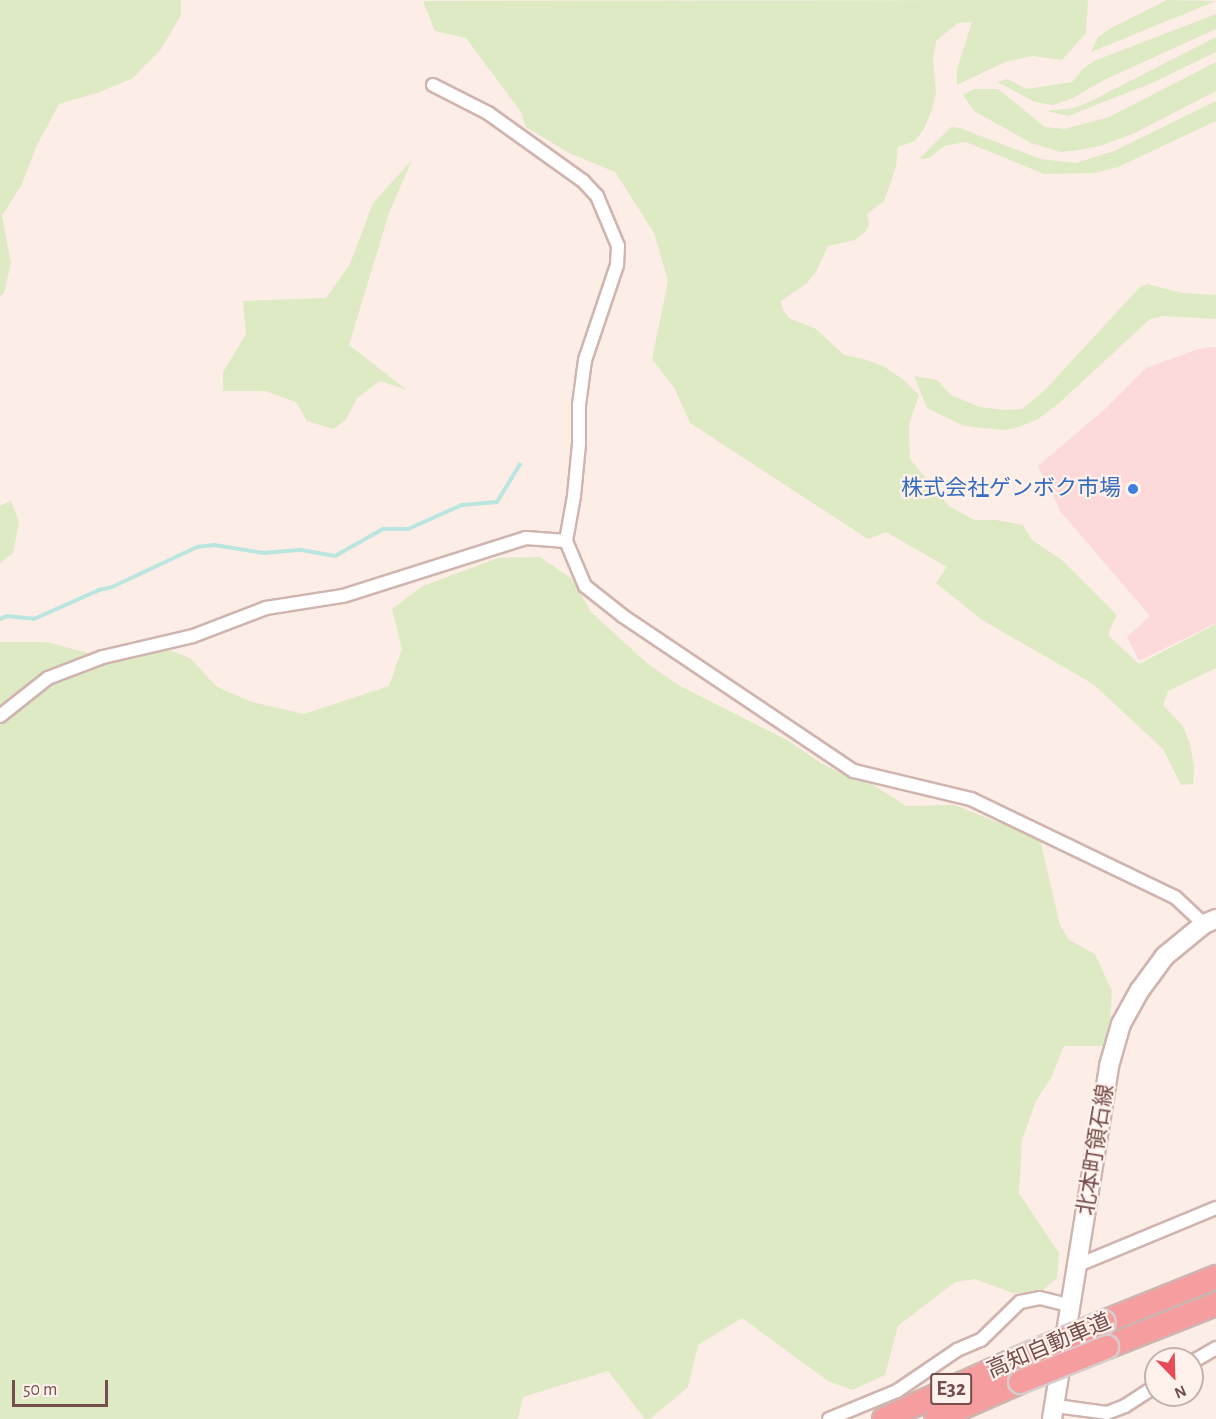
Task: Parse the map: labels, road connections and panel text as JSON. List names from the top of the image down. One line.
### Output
{"streets":{"highway":["高知自動車道","E32"],"main road":["北本町領石線"]},"places":["株式会社ゲンボク市場"],"scale_bar":"50 m","north":"bottom right"}
